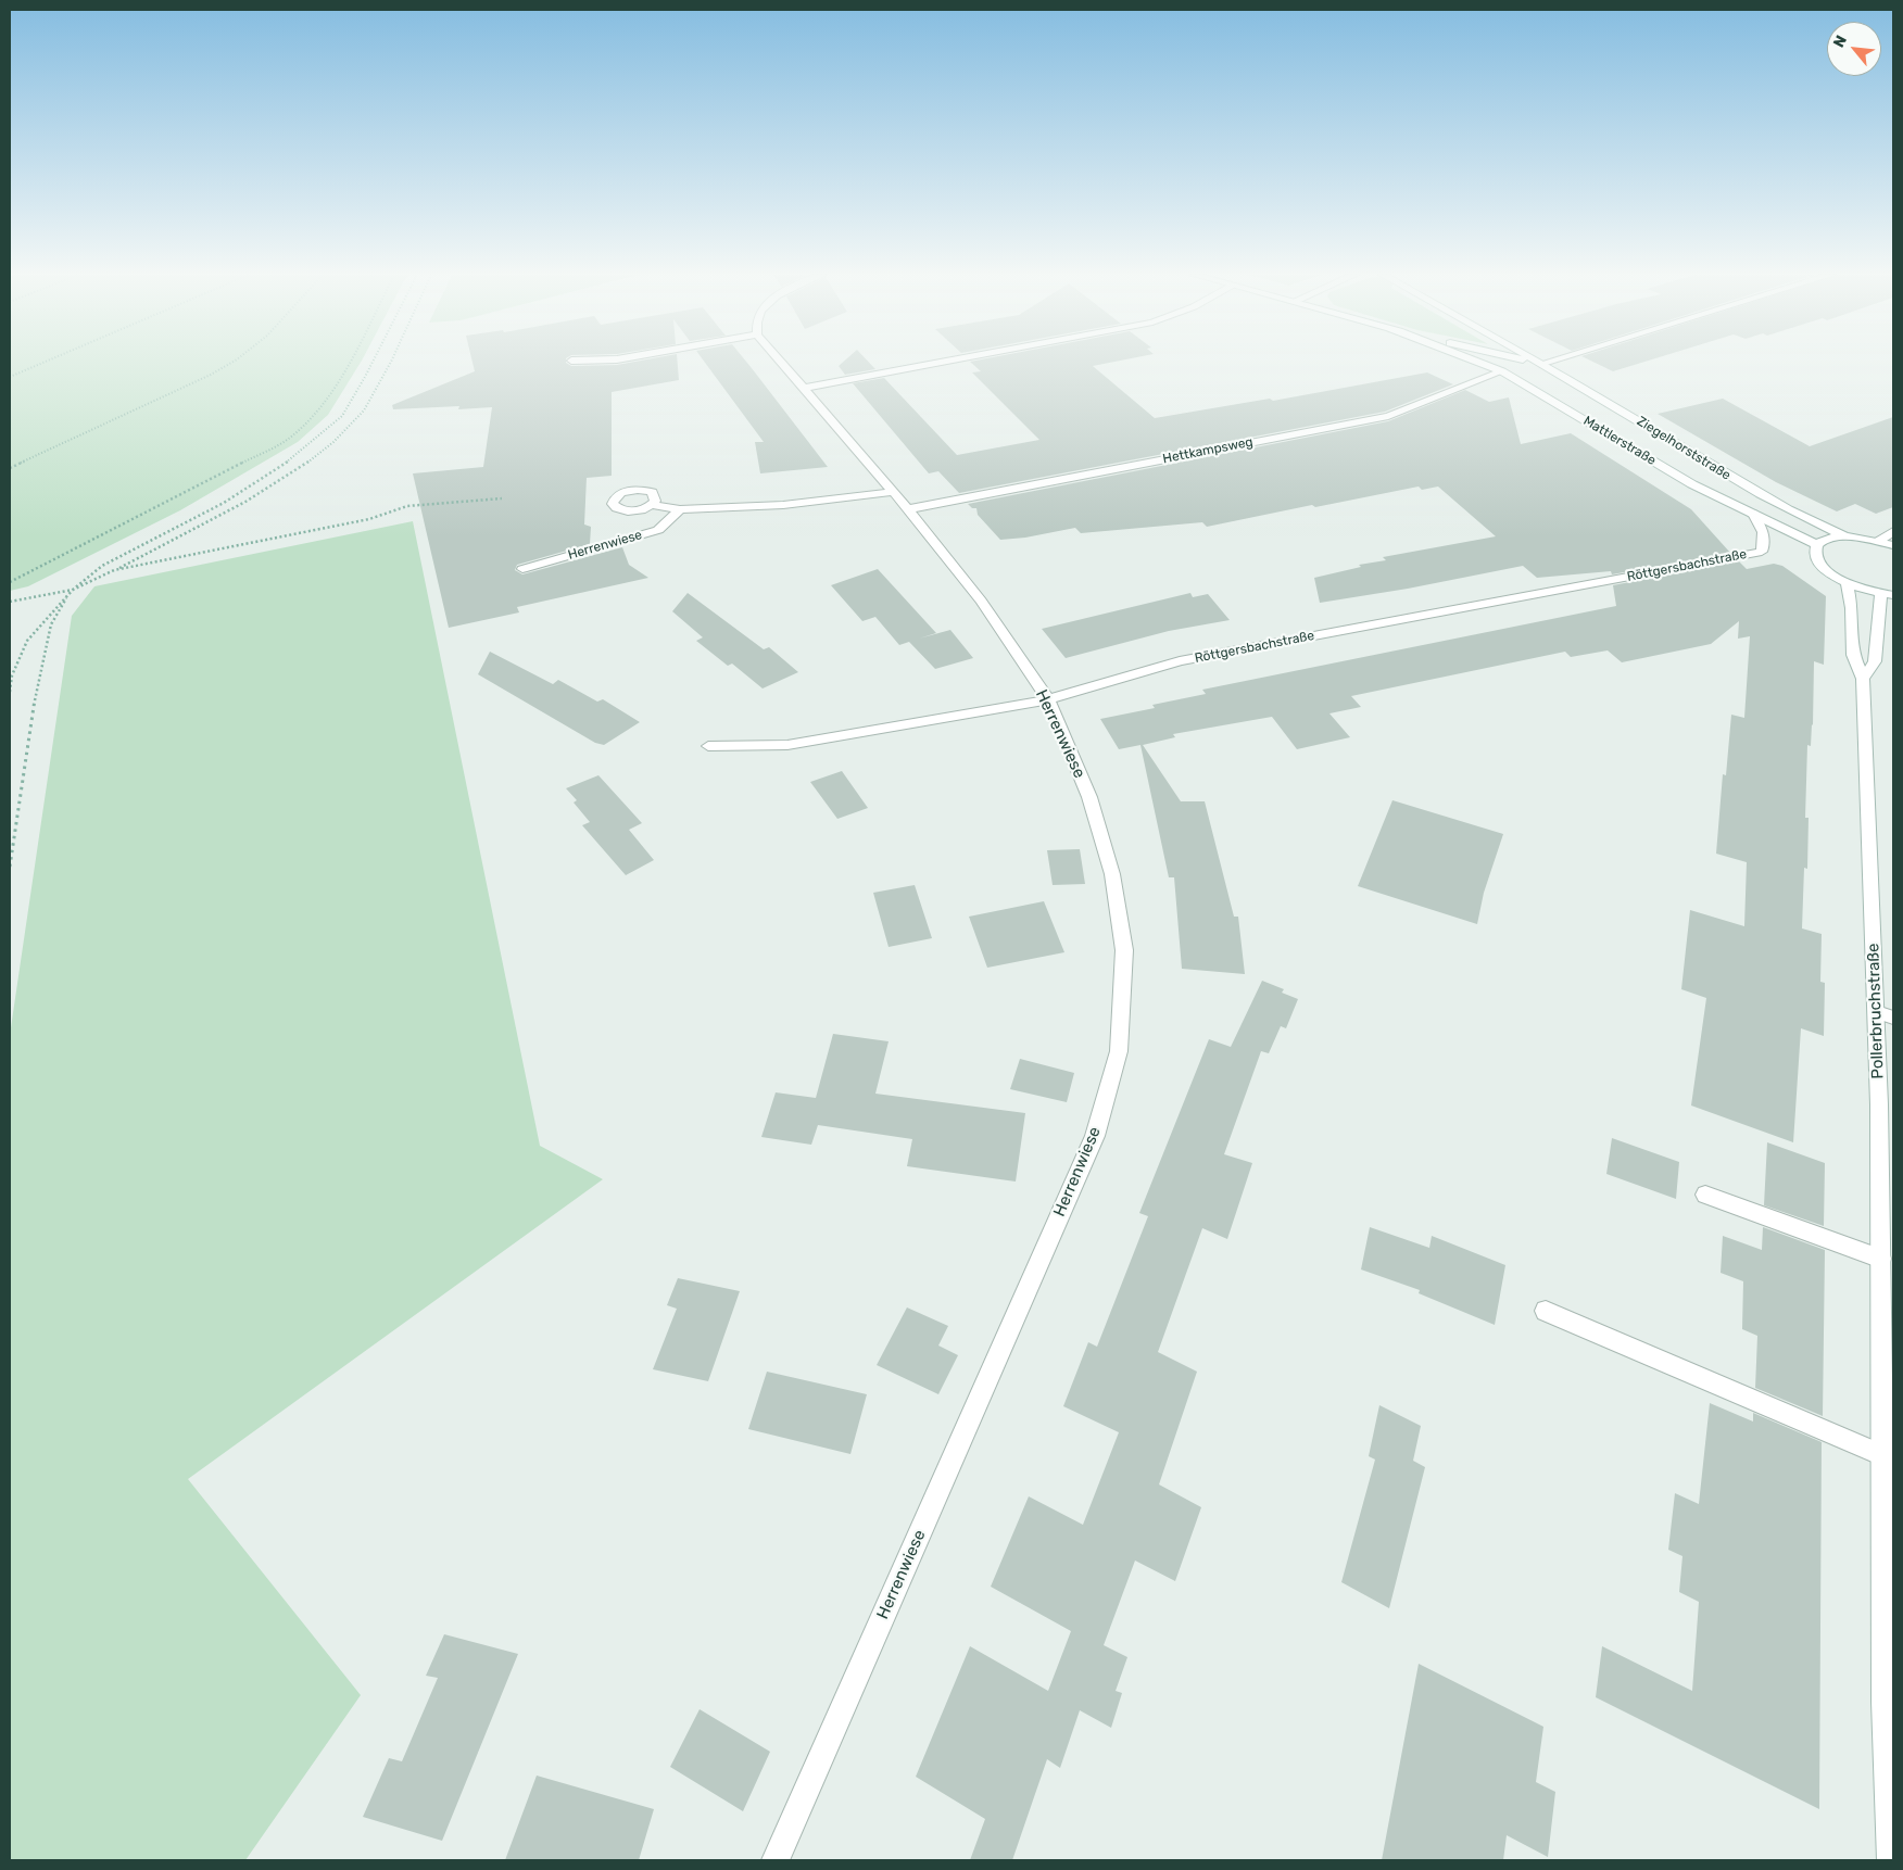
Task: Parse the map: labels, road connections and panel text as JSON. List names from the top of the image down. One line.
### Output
{"streets":{"street":["Mattlerstraße","Ziegelhorststraße","Hettkampsweg","Herrenwiese","Röttgersbachstraße","Pollerbruchstraße"]},"crossings":[["Mattlerstraße","Ziegelhorststraße"],["Mattlerstraße","Hettkampsweg"],["Mattlerstraße","Röttgersbachstraße"],["Hettkampsweg","Herrenwiese"],["Herrenwiese","Röttgersbachstraße"]],"north":"top left"}
